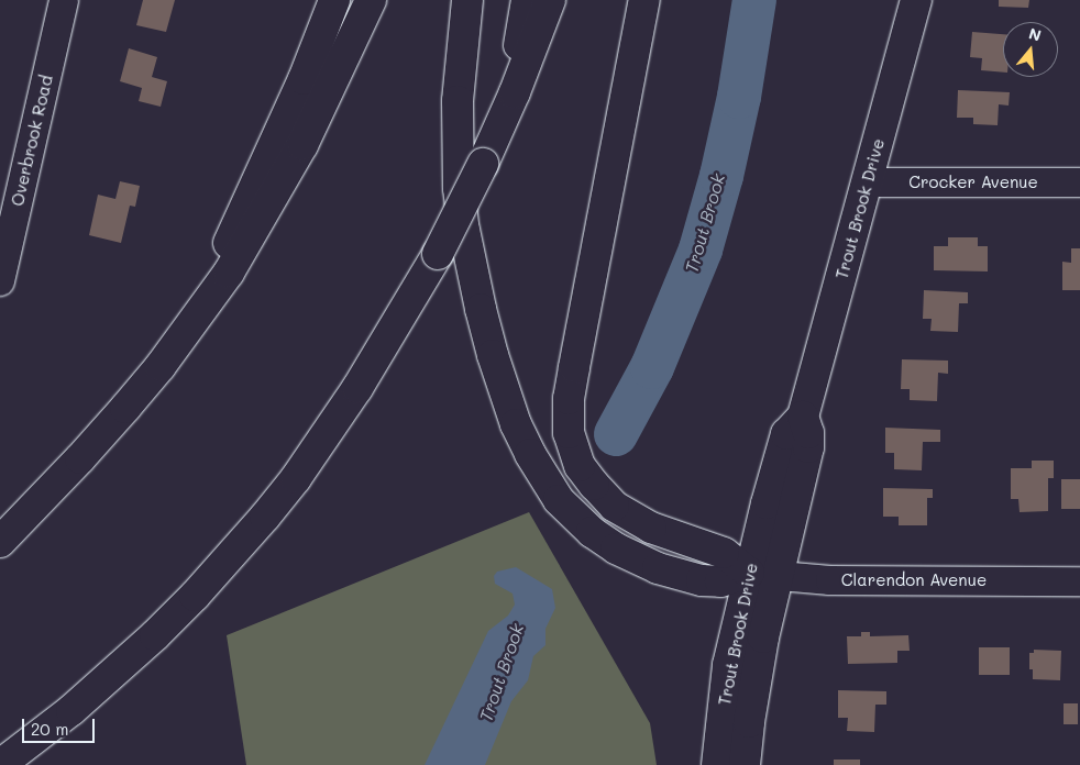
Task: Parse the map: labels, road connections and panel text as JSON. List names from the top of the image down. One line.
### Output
{"streets":{"main road":["Trout Brook Drive"],"street":["Overbrook Road","Crocker Avenue","Clarendon Avenue"]},"crossings":[["Crocker Avenue","Trout Brook Drive"],["Trout Brook Drive","Clarendon Avenue"]],"water":["Trout Brook"],"scale_bar":"20 m","north":"top"}
